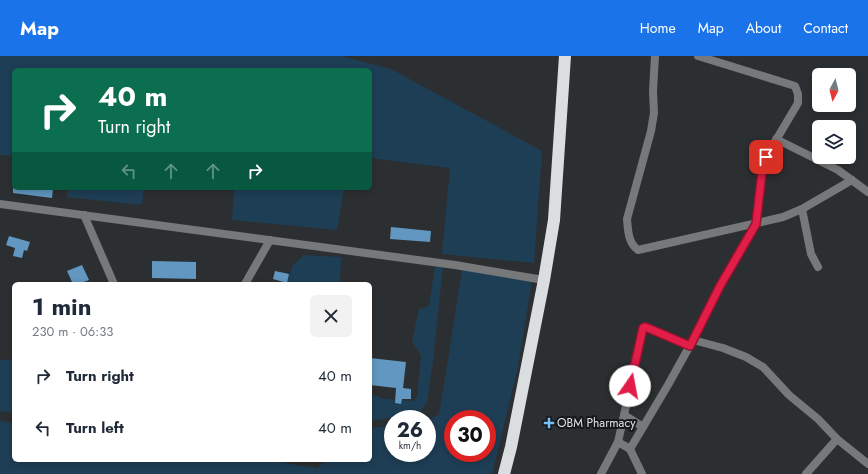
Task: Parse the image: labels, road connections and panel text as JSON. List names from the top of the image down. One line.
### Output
{"places":{"health":["OBM Pharmacy"]},"north":"bottom","page":{"header":"Map","nav":["Home","Map","About","Contact"],"turn":["40 m","Turn right"],"heading":["1 min","230 m · 06:33"],"list":[{"name":"Turn right","value":"40 m"},{"name":"Turn left","value":"40 m"}],"speed":"26 km/h","limit":"30"}}
